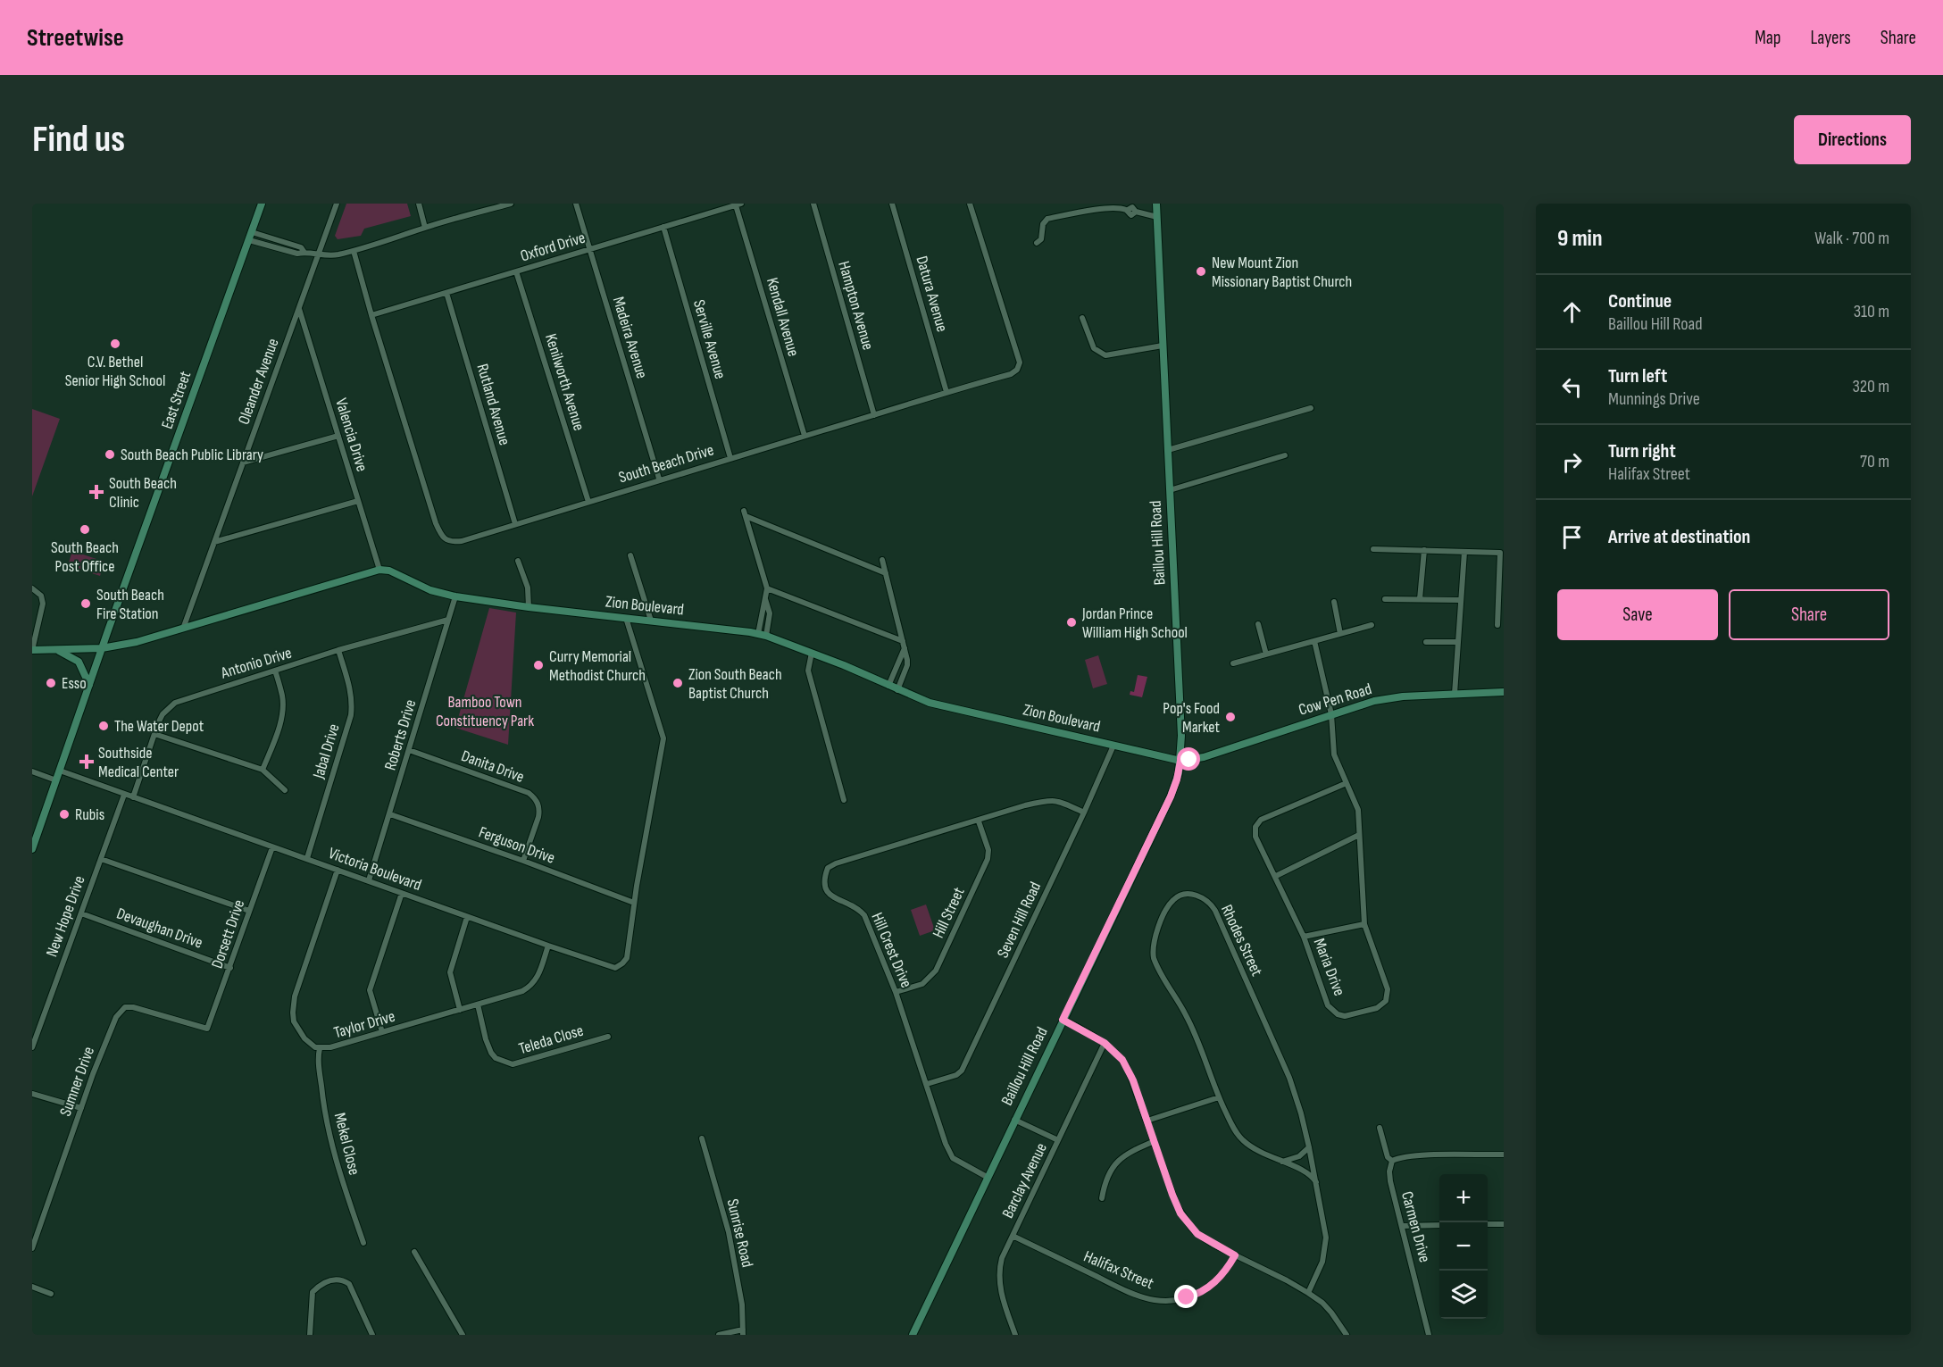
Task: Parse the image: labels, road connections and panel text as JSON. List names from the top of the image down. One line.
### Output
{"streets":{"main road":["East Street","Baillou Hill Road","Zion Boulevard","Cow Pen Road"],"street":["Oxford Drive","Datura Avenue","Hampton Avenue","Kendall Avenue","Madeira Avenue","Serville Avenue","Oleander Avenue","Kenilworth Avenue","Rutland Avenue","Valencia Drive","South Beach Drive","Antonio Drive","Roberts Drive","Jabal Drive","Danita Drive","Ferguson Drive","Victoria Boulevard","Hill Street","New Hope Drive","Seven Hill Road","Devaughan Drive","Dorsett Drive","Rhodes Street","Hill Crest Drive","Maria Drive","Taylor Drive","Teleda Close","Sumner Drive","Mekel Close","Barclay Avenue","Carmen Drive","Sunrise Road","Halifax Street"]},"crossings":[["Oxford Drive","Kendall Avenue"],["Oxford Drive","Madeira Avenue"],["Oxford Drive","Serville Avenue"],["Oxford Drive","Kenilworth Avenue"],["Oxford Drive","Rutland Avenue"],["Oxford Drive","South Beach Drive"],["Datura Avenue","South Beach Drive"],["Hampton Avenue","South Beach Drive"],["Kendall Avenue","South Beach Drive"],["Madeira Avenue","South Beach Drive"],["Serville Avenue","South Beach Drive"],["Oleander Avenue","Valencia Drive"],["Kenilworth Avenue","South Beach Drive"],["East Street","Victoria Boulevard"],["Rutland Avenue","South Beach Drive"],["Valencia Drive","Zion Boulevard"],["Baillou Hill Road","Zion Boulevard"],["Baillou Hill Road","Cow Pen Road"],["Baillou Hill Road","Hill Crest Drive"],["Zion Boulevard","Cow Pen Road"],["Zion Boulevard","Roberts Drive"],["Zion Boulevard","Seven Hill Road"],["Antonio Drive","Roberts Drive"],["Antonio Drive","Jabal Drive"],["Antonio Drive","Victoria Boulevard"],["Cow Pen Road","Maria Drive"],["Roberts Drive","Danita Drive"],["Roberts Drive","Ferguson Drive"],["Roberts Drive","Victoria Boulevard"],["Jabal Drive","Victoria Boulevard"],["Danita Drive","Ferguson Drive"],["Ferguson Drive","Victoria Boulevard"],["Victoria Boulevard","New Hope Drive"],["Victoria Boulevard","Dorsett Drive"],["Victoria Boulevard","Taylor Drive"],["Hill Street","Hill Crest Drive"],["New Hope Drive","Devaughan Drive"],["Seven Hill Road","Hill Crest Drive"],["Devaughan Drive","Dorsett Drive"],["Dorsett Drive","Sumner Drive"],["Taylor Drive","Teleda Close"],["Taylor Drive","Mekel Close"],["Barclay Avenue","Halifax Street"]],"parks":["Bamboo Town Constituency Park"],"places":{"other":["New Mount Zion Missionary Baptist Church","C.V. Bethel Senior High School","South Beach Public Library","South Beach Post Office","South Beach Fire Station","Jordan Prince William High School","Curry Memorial Methodist Church","Esso","Zion South Beach Baptist Church","Pop's Food Market","The Water Depot","Rubis"],"health":["South Beach Clinic","Southside Medical Center"]},"page":{"header":"Streetwise","nav":["Map","Layers","Share"],"buttons":["Directions",["Save","Share"]],"title":"Find us","heading":["9 min","Walk · 700 m"],"list":[["Continue","Baillou Hill Road","310 m"],["Turn left","Munnings Drive","320 m"],["Turn right","Halifax Street","70 m"],"Arrive at destination"],"map_buttons":["+","−"]}}
